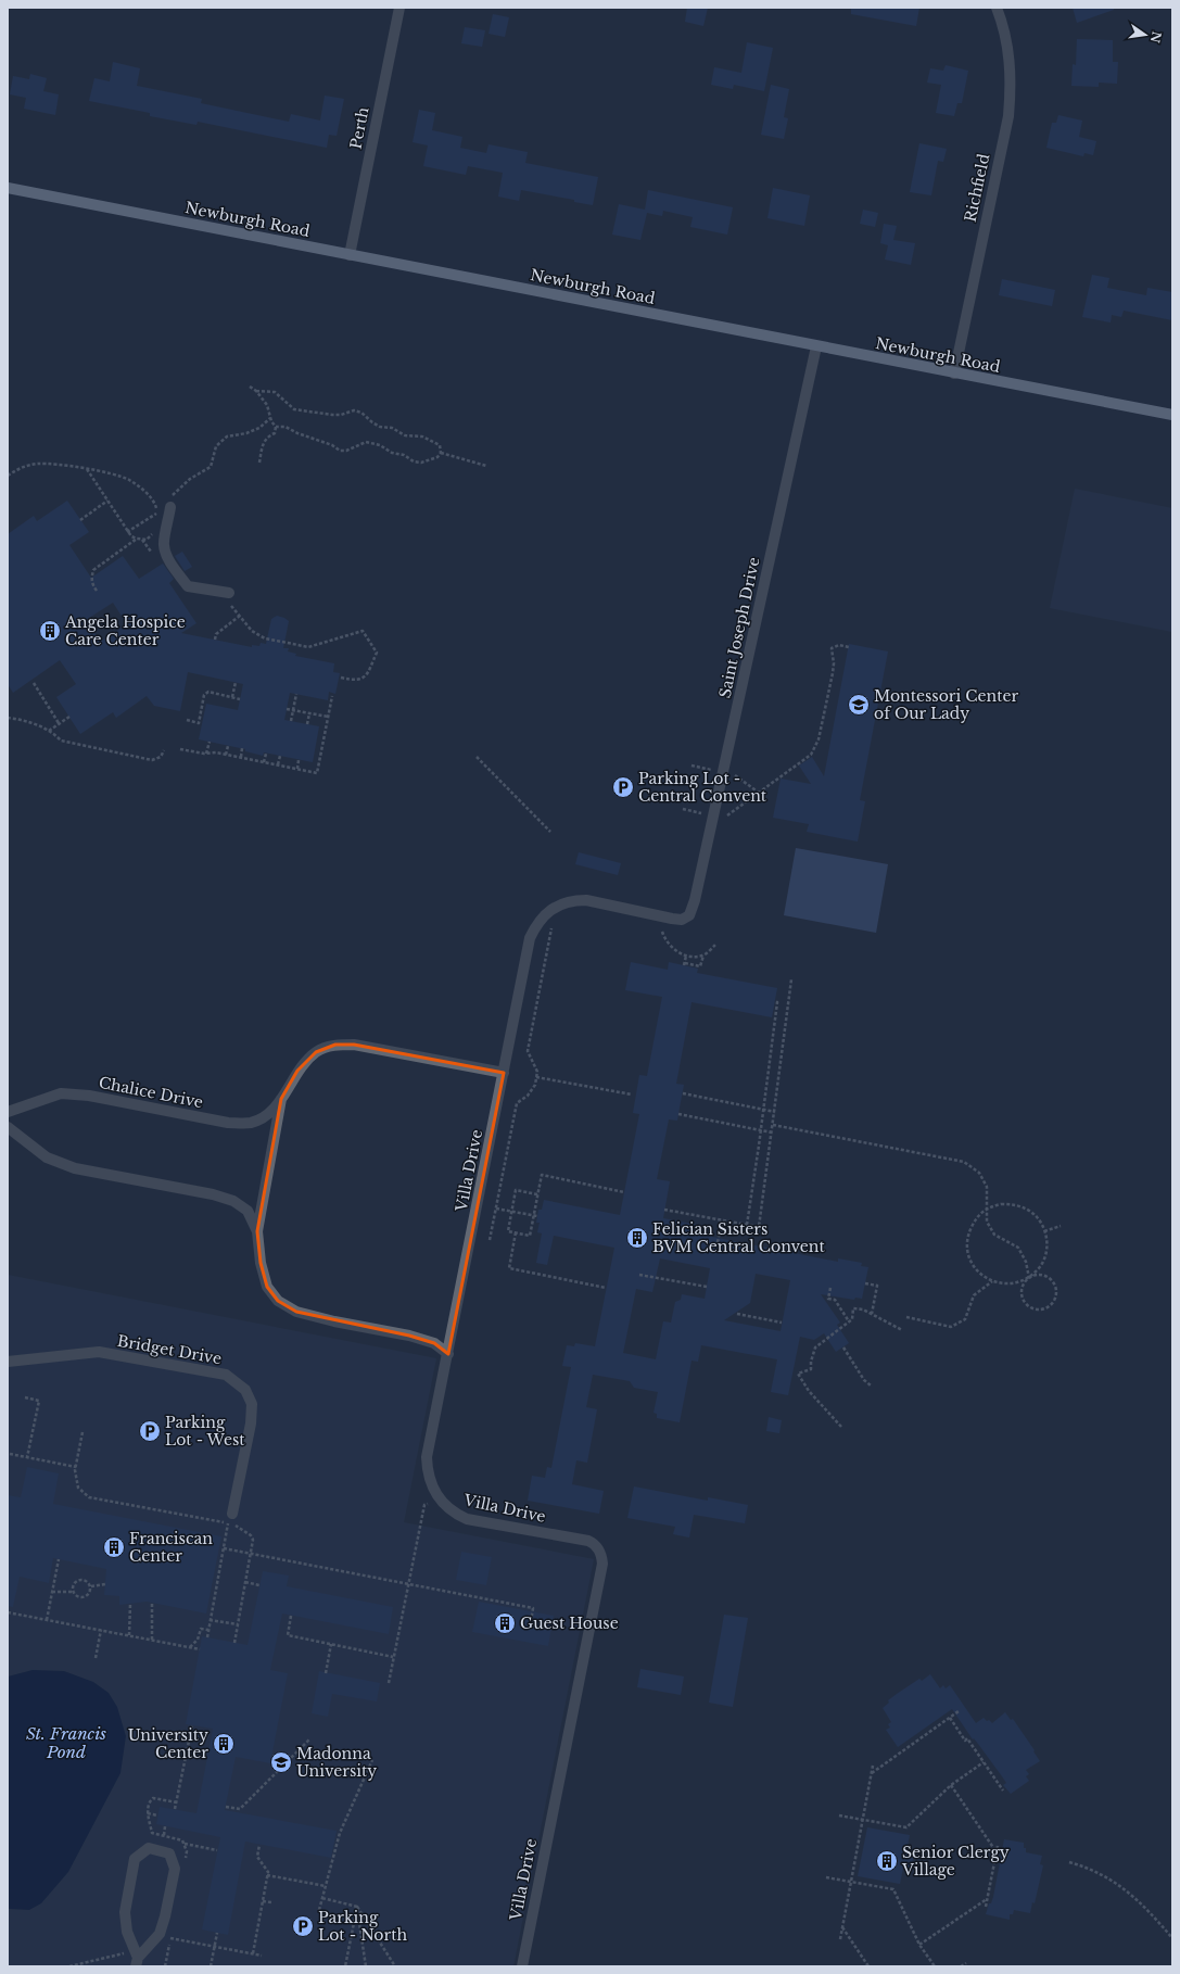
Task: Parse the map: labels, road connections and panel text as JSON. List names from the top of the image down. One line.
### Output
{"streets":{"main road":["Newburgh Road"],"street":["Perth","Richfield","Saint Joseph Drive","Chalice Drive","Villa Drive","Bridget Drive"]},"crossings":[["Perth","Newburgh Road"],["Richfield","Newburgh Road"],["Newburgh Road","Saint Joseph Drive"],["Saint Joseph Drive","Villa Drive"],["Chalice Drive","Villa Drive"]],"water":["St. Francis Pond"],"places":{"building":["Angela Hospice Care Center","Felician Sisters BVM Central Convent","Franciscan Center","Guest House","University Center","Senior Clergy Village"],"school or university":["Montessori Center of Our Lady","Madonna University"],"parking":["Parking Lot - Central Convent","Parking Lot - West","Parking Lot - North"]},"north":"right"}
